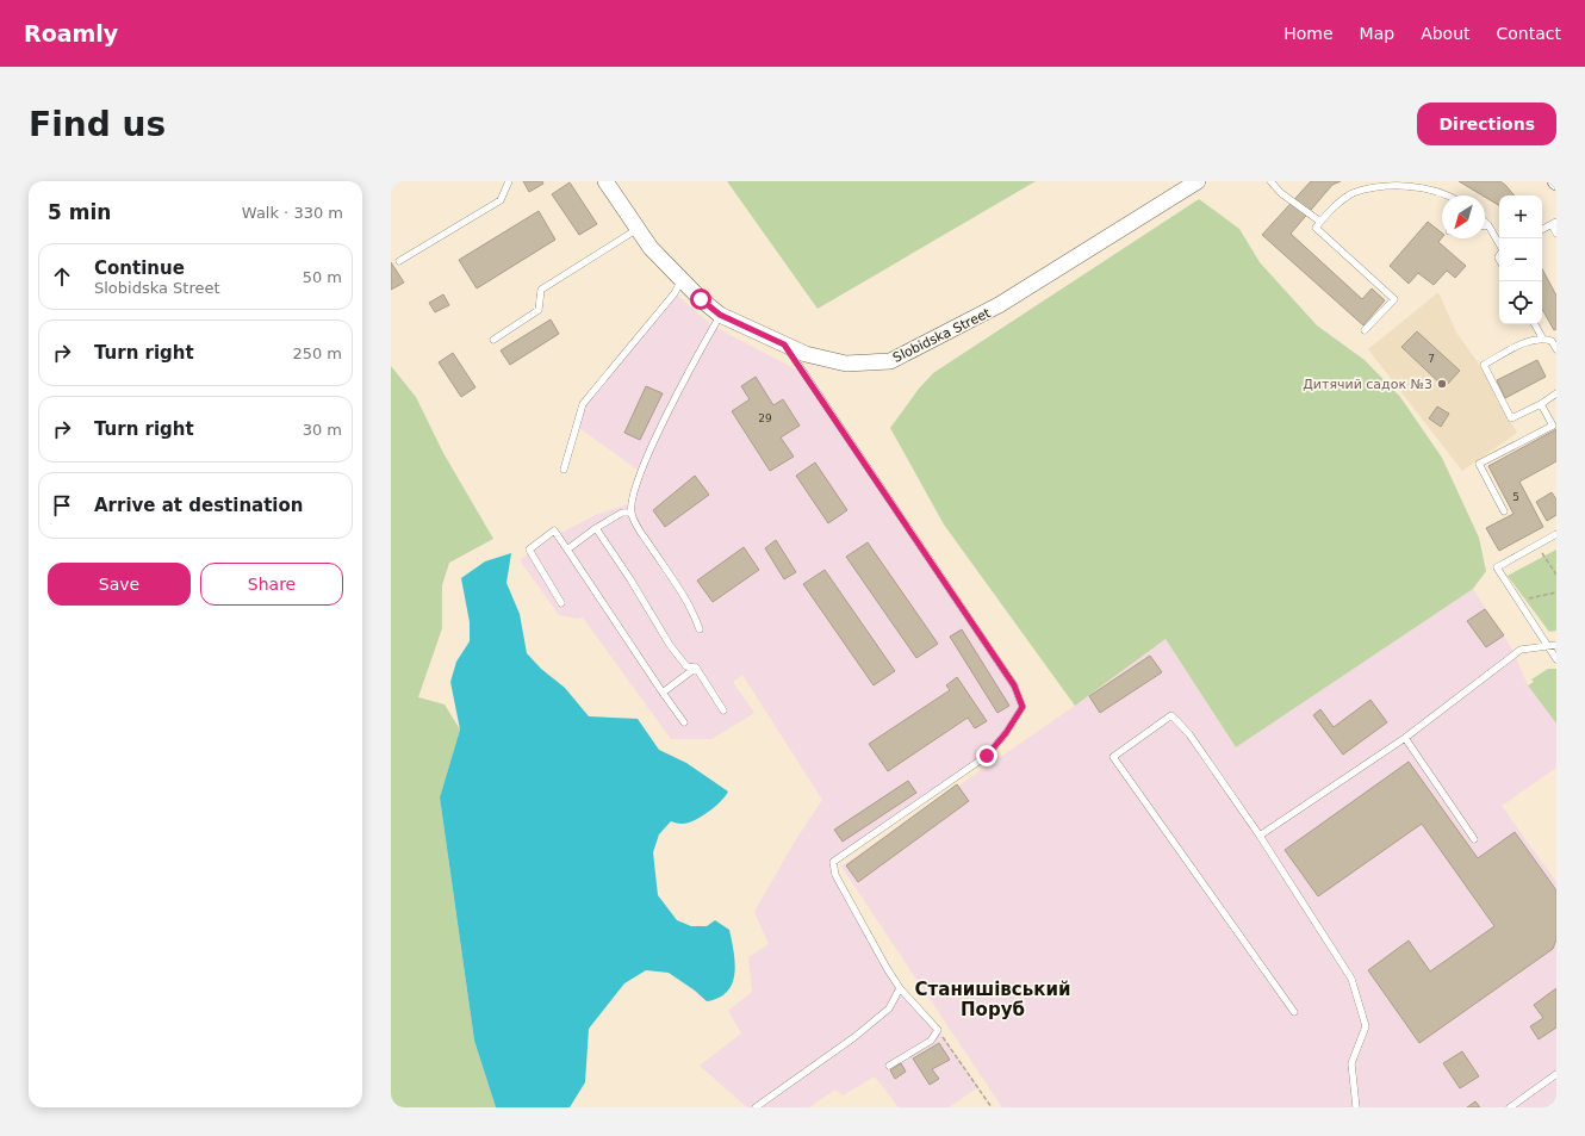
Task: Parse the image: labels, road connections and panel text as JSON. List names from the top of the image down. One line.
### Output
{"streets":{"street":["Slobidska Street"]},"districts":["Станишівський Поруб"],"places":["Дитячий садок №3"],"house_numbers":["7","29","5"],"north":"bottom left","page":{"header":"Roamly","nav":["Home","Map","About","Contact"],"buttons":["Directions",["Save","Share"]],"title":"Find us","heading":["5 min","Walk · 330 m"],"map_buttons":["+","−"],"list":[["Continue","Slobidska Street","50 m"],["Turn right","250 m"],["Turn right","30 m"],"Arrive at destination"]}}
